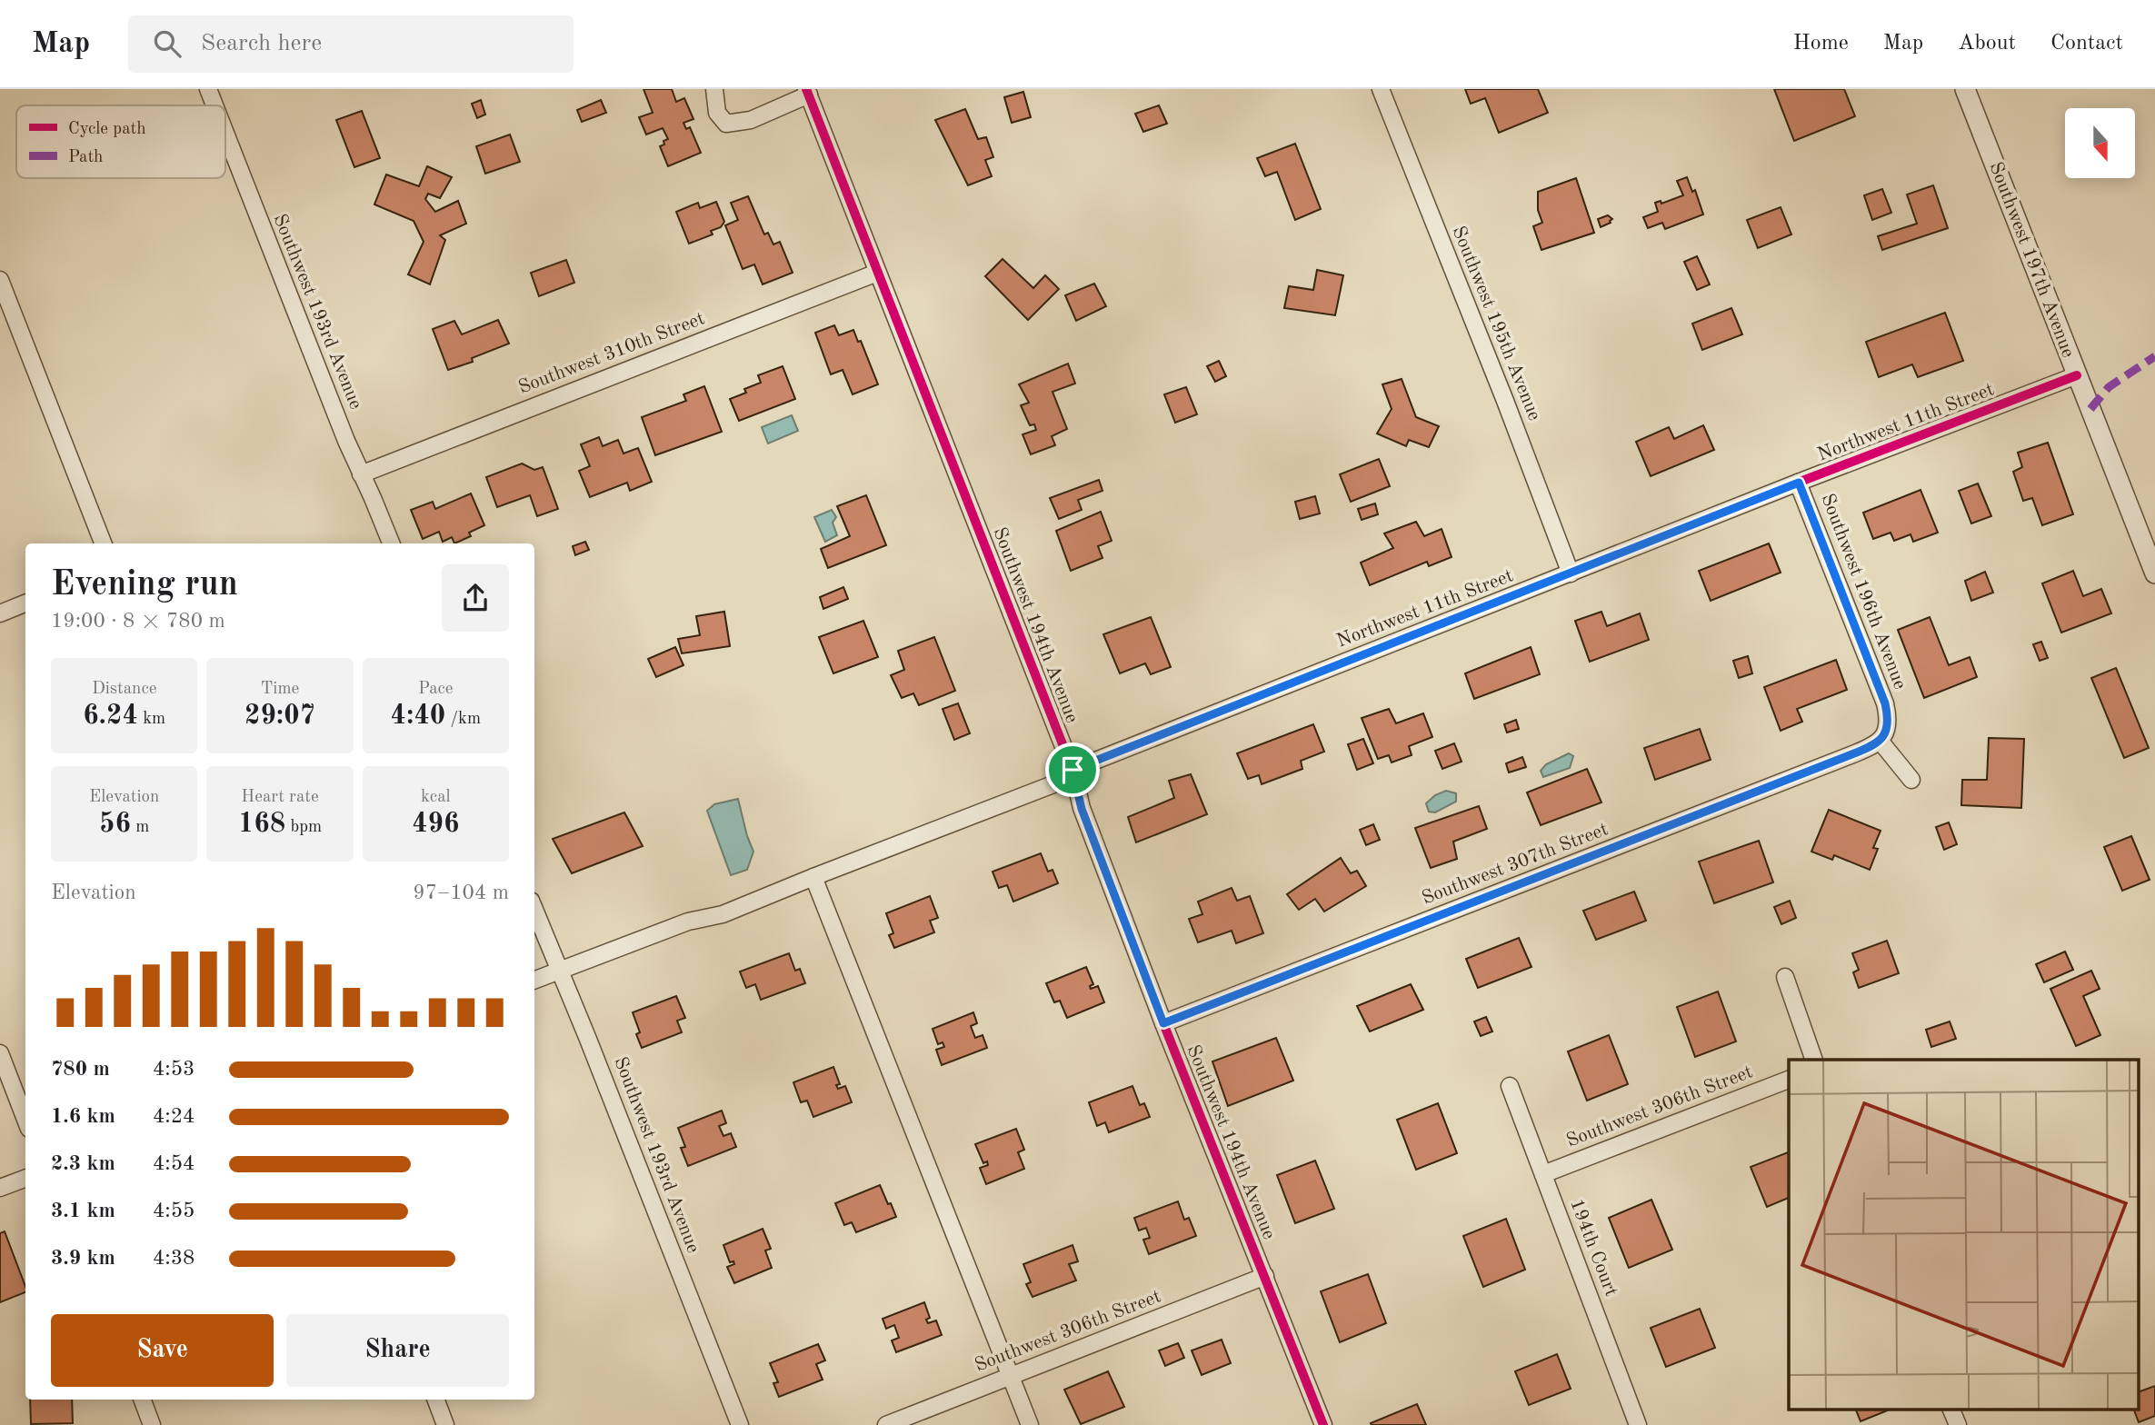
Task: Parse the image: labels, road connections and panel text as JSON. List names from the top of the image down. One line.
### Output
{"streets":{"street":["Southwest 197th Avenue","Southwest 193rd Avenue","Southwest 195th Avenue","Southwest 310th Street","Northwest 11th Street","Southwest 196th Avenue","Southwest 194th Avenue","Southwest 307th Street","Southwest 306th Street","194th Court"]},"crossings":[["Southwest 197th Avenue","Northwest 11th Street"],["Southwest 193rd Avenue","Southwest 310th Street"],["Southwest 193rd Avenue","Northwest 11th Street"],["Southwest 195th Avenue","Northwest 11th Street"],["Southwest 310th Street","Southwest 194th Avenue"],["Northwest 11th Street","Southwest 196th Avenue"],["Northwest 11th Street","Southwest 194th Avenue"],["Southwest 196th Avenue","Southwest 307th Street"],["Southwest 194th Avenue","Southwest 307th Street"],["Southwest 194th Avenue","Southwest 306th Street"],["Southwest 306th Street","194th Court"]],"legend":["Cycle path","Path"],"north":"bottom","page":{"header":"Map","search":"Search here","nav":["Home","Map","About","Contact"],"heading":["Evening run","19:00 · 8 × 780 m"],"stats":[["Distance","6.24 km"],["Time","29:07"],["Pace","4:40 /km"],["Elevation","56 m"],["Heart rate","168 bpm"],["kcal","496"]],"chart":["Elevation","97–104 m"],"list":[{"name":"780 m","note":"4:53"},{"name":"1.6 km","note":"4:24"},{"name":"2.3 km","note":"4:54"},{"name":"3.1 km","note":"4:55"},{"name":"3.9 km","note":"4:38"}],"buttons":["Save","Share"]}}
